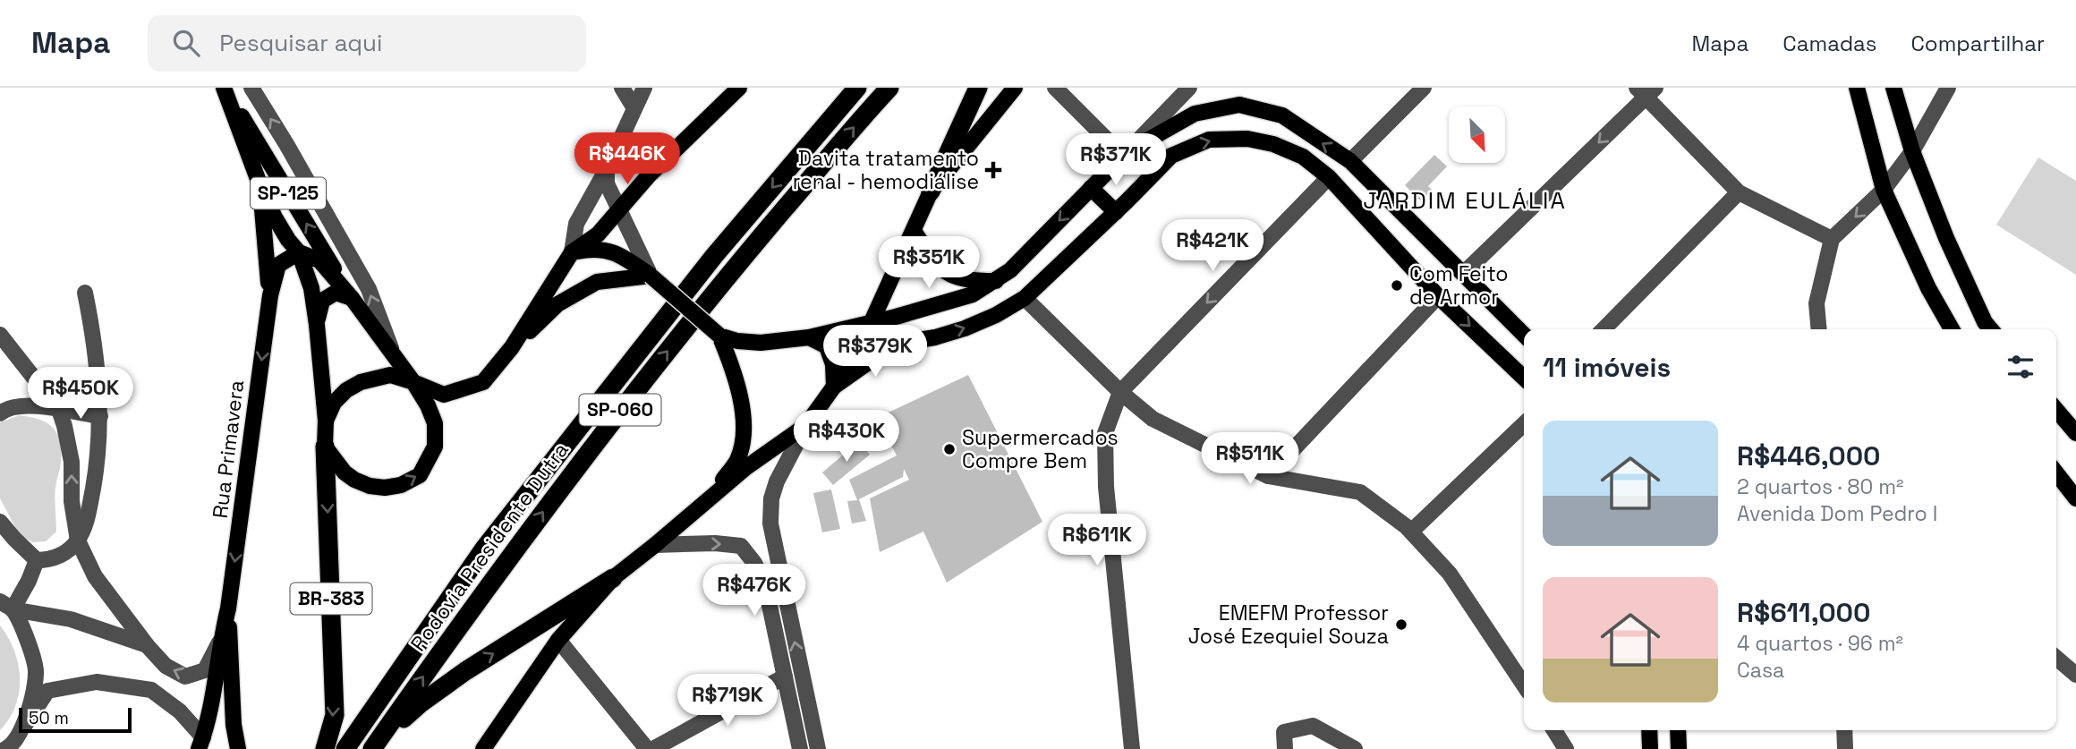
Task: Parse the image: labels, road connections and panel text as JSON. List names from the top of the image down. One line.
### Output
{"streets":{"highway":["SP-060","Rodovia Presidente Dutra","BR-383"],"main road":["SP-125","Rua Primavera"]},"crossings":[["SP-125","BR-383"]],"districts":["JARDIM EULÁLIA"],"places":{"health":["Davita tratamento renal - hemodiálise"],"other":["Com Feito de Armor","Supermercados Compre Bem","EMEFM Professor José Ezequiel Souza"]},"scale_bar":"50 m","north":"bottom right","page":{"header":"Mapa","search":"Pesquisar aqui","nav":["Mapa","Camadas","Compartilhar"],"price":["R$446K","R$371K","R$421K","R$351K","R$379K","R$450K","R$430K","R$511K","R$611K","R$476K","R$719K"],"heading":"11 imóveis","list":[{"name":"R$446,000","note":"2 quartos · 80 m² · Avenida Dom Pedro I"},{"name":"R$611,000","note":"4 quartos · 96 m² · Casa"}],"scale":"50 m"}}
